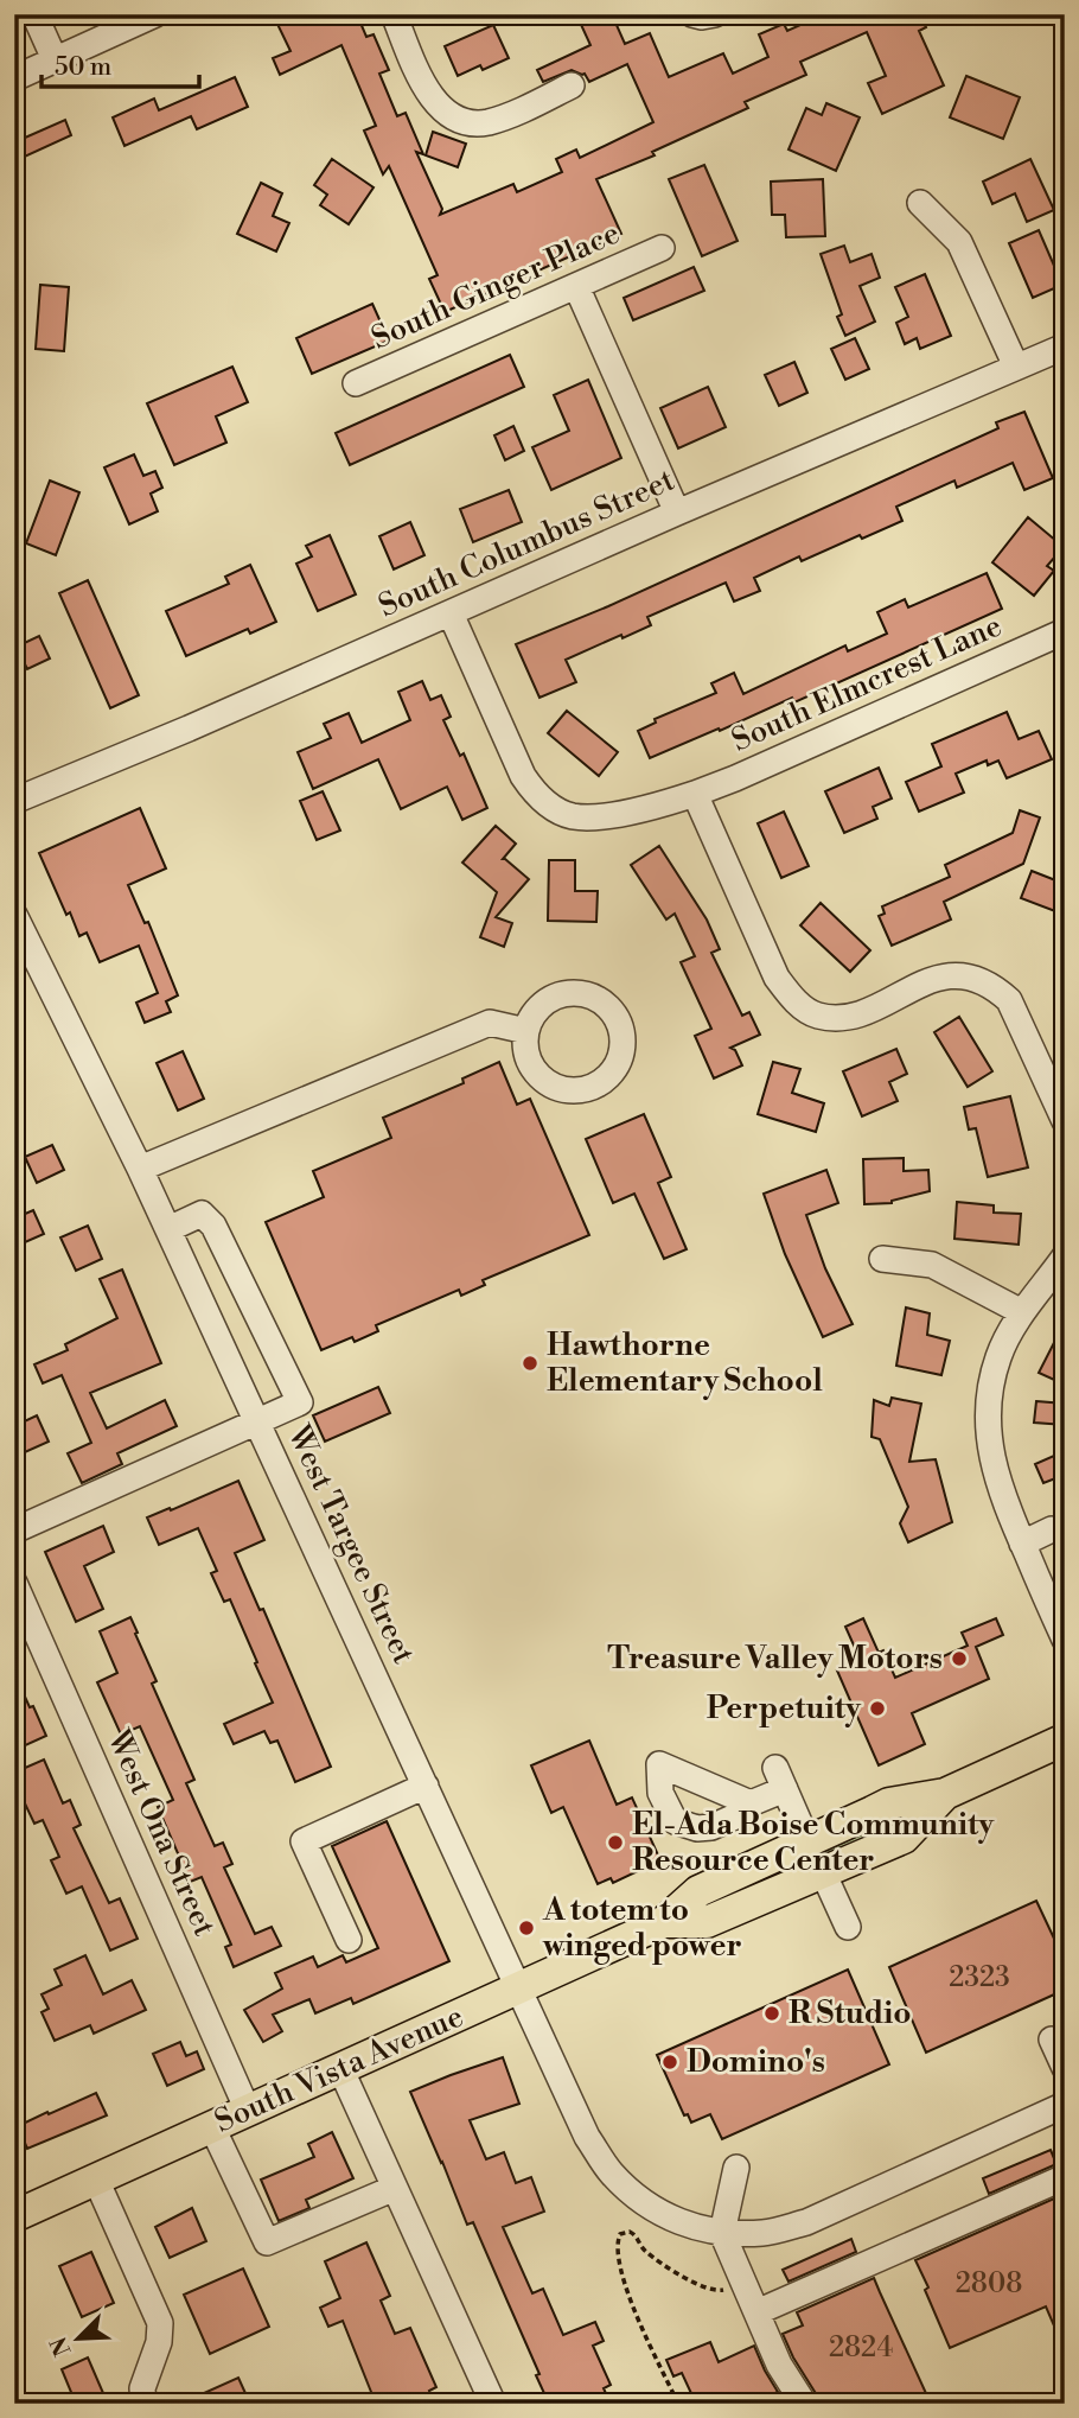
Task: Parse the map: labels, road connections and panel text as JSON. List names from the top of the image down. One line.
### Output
{"streets":{"main road":["South Vista Avenue"],"street":["South Ginger Place","South Columbus Street","South Elmcrest Lane","West Targee Street","West Ona Street"]},"crossings":[["South Columbus Street","South Elmcrest Lane"],["West Targee Street","South Vista Avenue"],["West Ona Street","South Vista Avenue"]],"places":["Hawthorne Elementary School","Treasure Valley Motors","Perpetuity","El-Ada Boise Community Resource Center","A totem to winged power","R Studio","Domino's"],"house_numbers":["2323","2808","2824"],"scale_bar":"50 m","north":"bottom left"}
